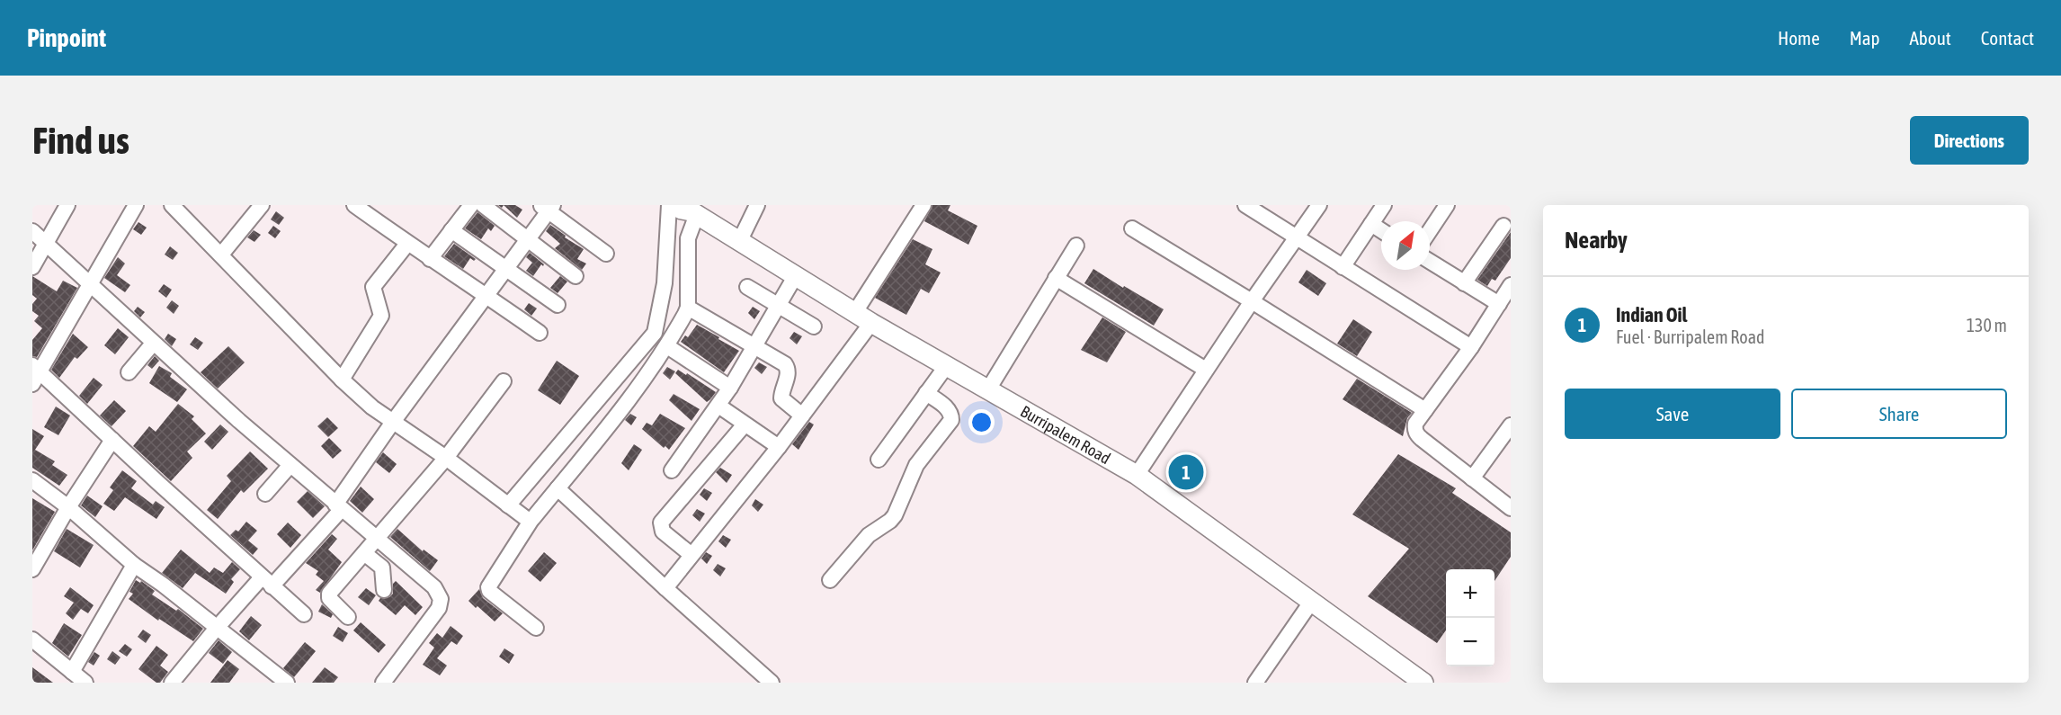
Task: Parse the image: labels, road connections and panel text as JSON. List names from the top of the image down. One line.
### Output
{"streets":{"main road":["Burripalem Road"]},"north":"top right","page":{"header":"Pinpoint","nav":["Home","Map","About","Contact"],"buttons":["Directions",["Save","Share"]],"title":"Find us","heading":"Nearby","list":[{"mark":"1","name":"Indian Oil","note":"Fuel · Burripalem Road","value":"130 m"}],"pins":"1","map_buttons":["+","−"]}}
